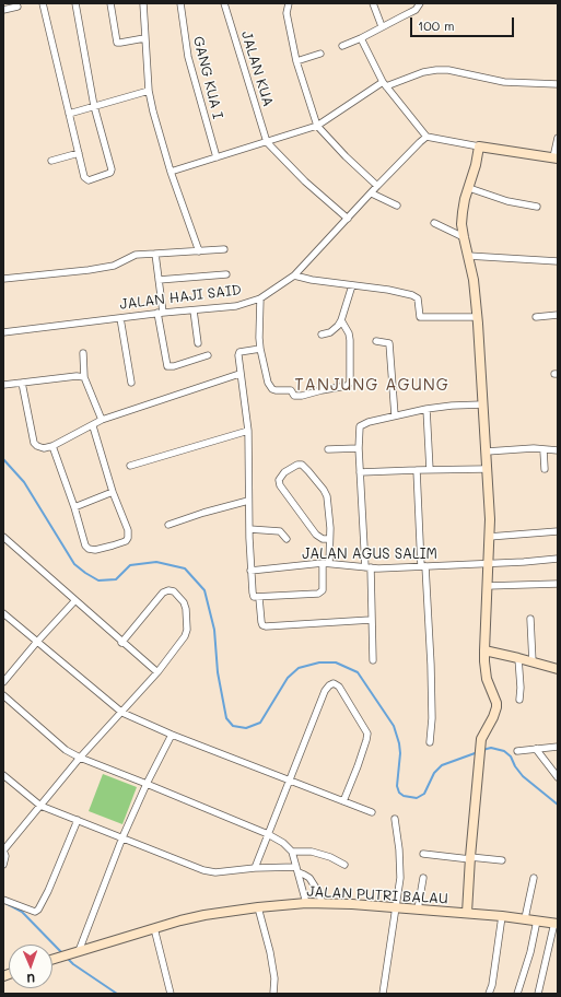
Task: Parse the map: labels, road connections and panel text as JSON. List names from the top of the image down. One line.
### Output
{"streets":{"street":["JALAN KUA","GANG KUA I","JALAN HAJI SAID","JALAN AGUS SALIM","JALAN PUTRI BALAU"]},"districts":["TANJUNG AGUNG"],"scale_bar":"100 m","north":"bottom"}
